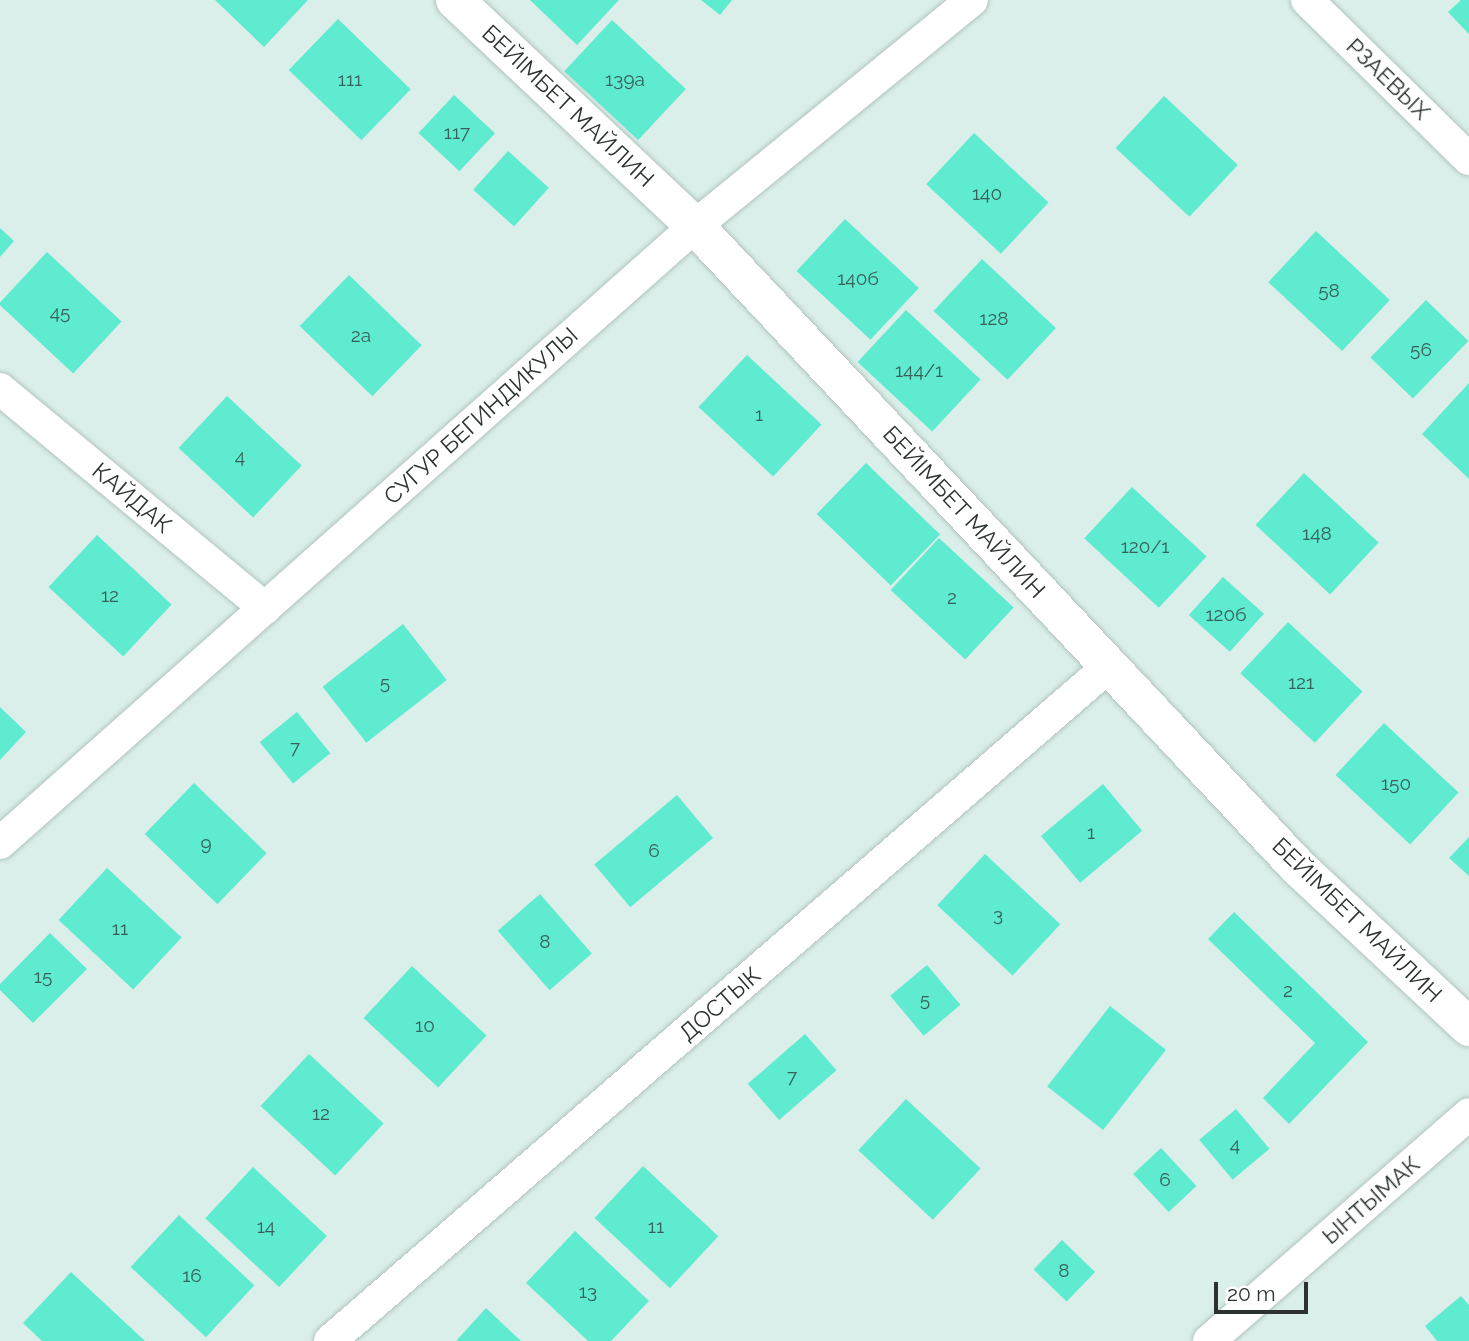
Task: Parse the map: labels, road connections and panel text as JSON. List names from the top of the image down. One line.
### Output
{"streets":{"street":["РЗАЕВЫХ","БЕЙІМБЕТ МАЙЛИН","СУГУР БЕГИНДИКУЛЫ","КАЙДАК","ДОСТЫК","ЫНТЫМАК"]},"crossings":[["БЕЙІМБЕТ МАЙЛИН","СУГУР БЕГИНДИКУЛЫ"],["БЕЙІМБЕТ МАЙЛИН","ДОСТЫК"],["СУГУР БЕГИНДИКУЛЫ","КАЙДАК"]],"house_numbers":["111","139а","117","140","140б","58","45","128","2а","56","144/1","1","4","148","120/1","12","2","120б","5","121","7","150","1","9","6","3","11","8","15","2","5","10","7","12","4","6","14","11","8","16","13"],"scale_bar":"20 m"}
